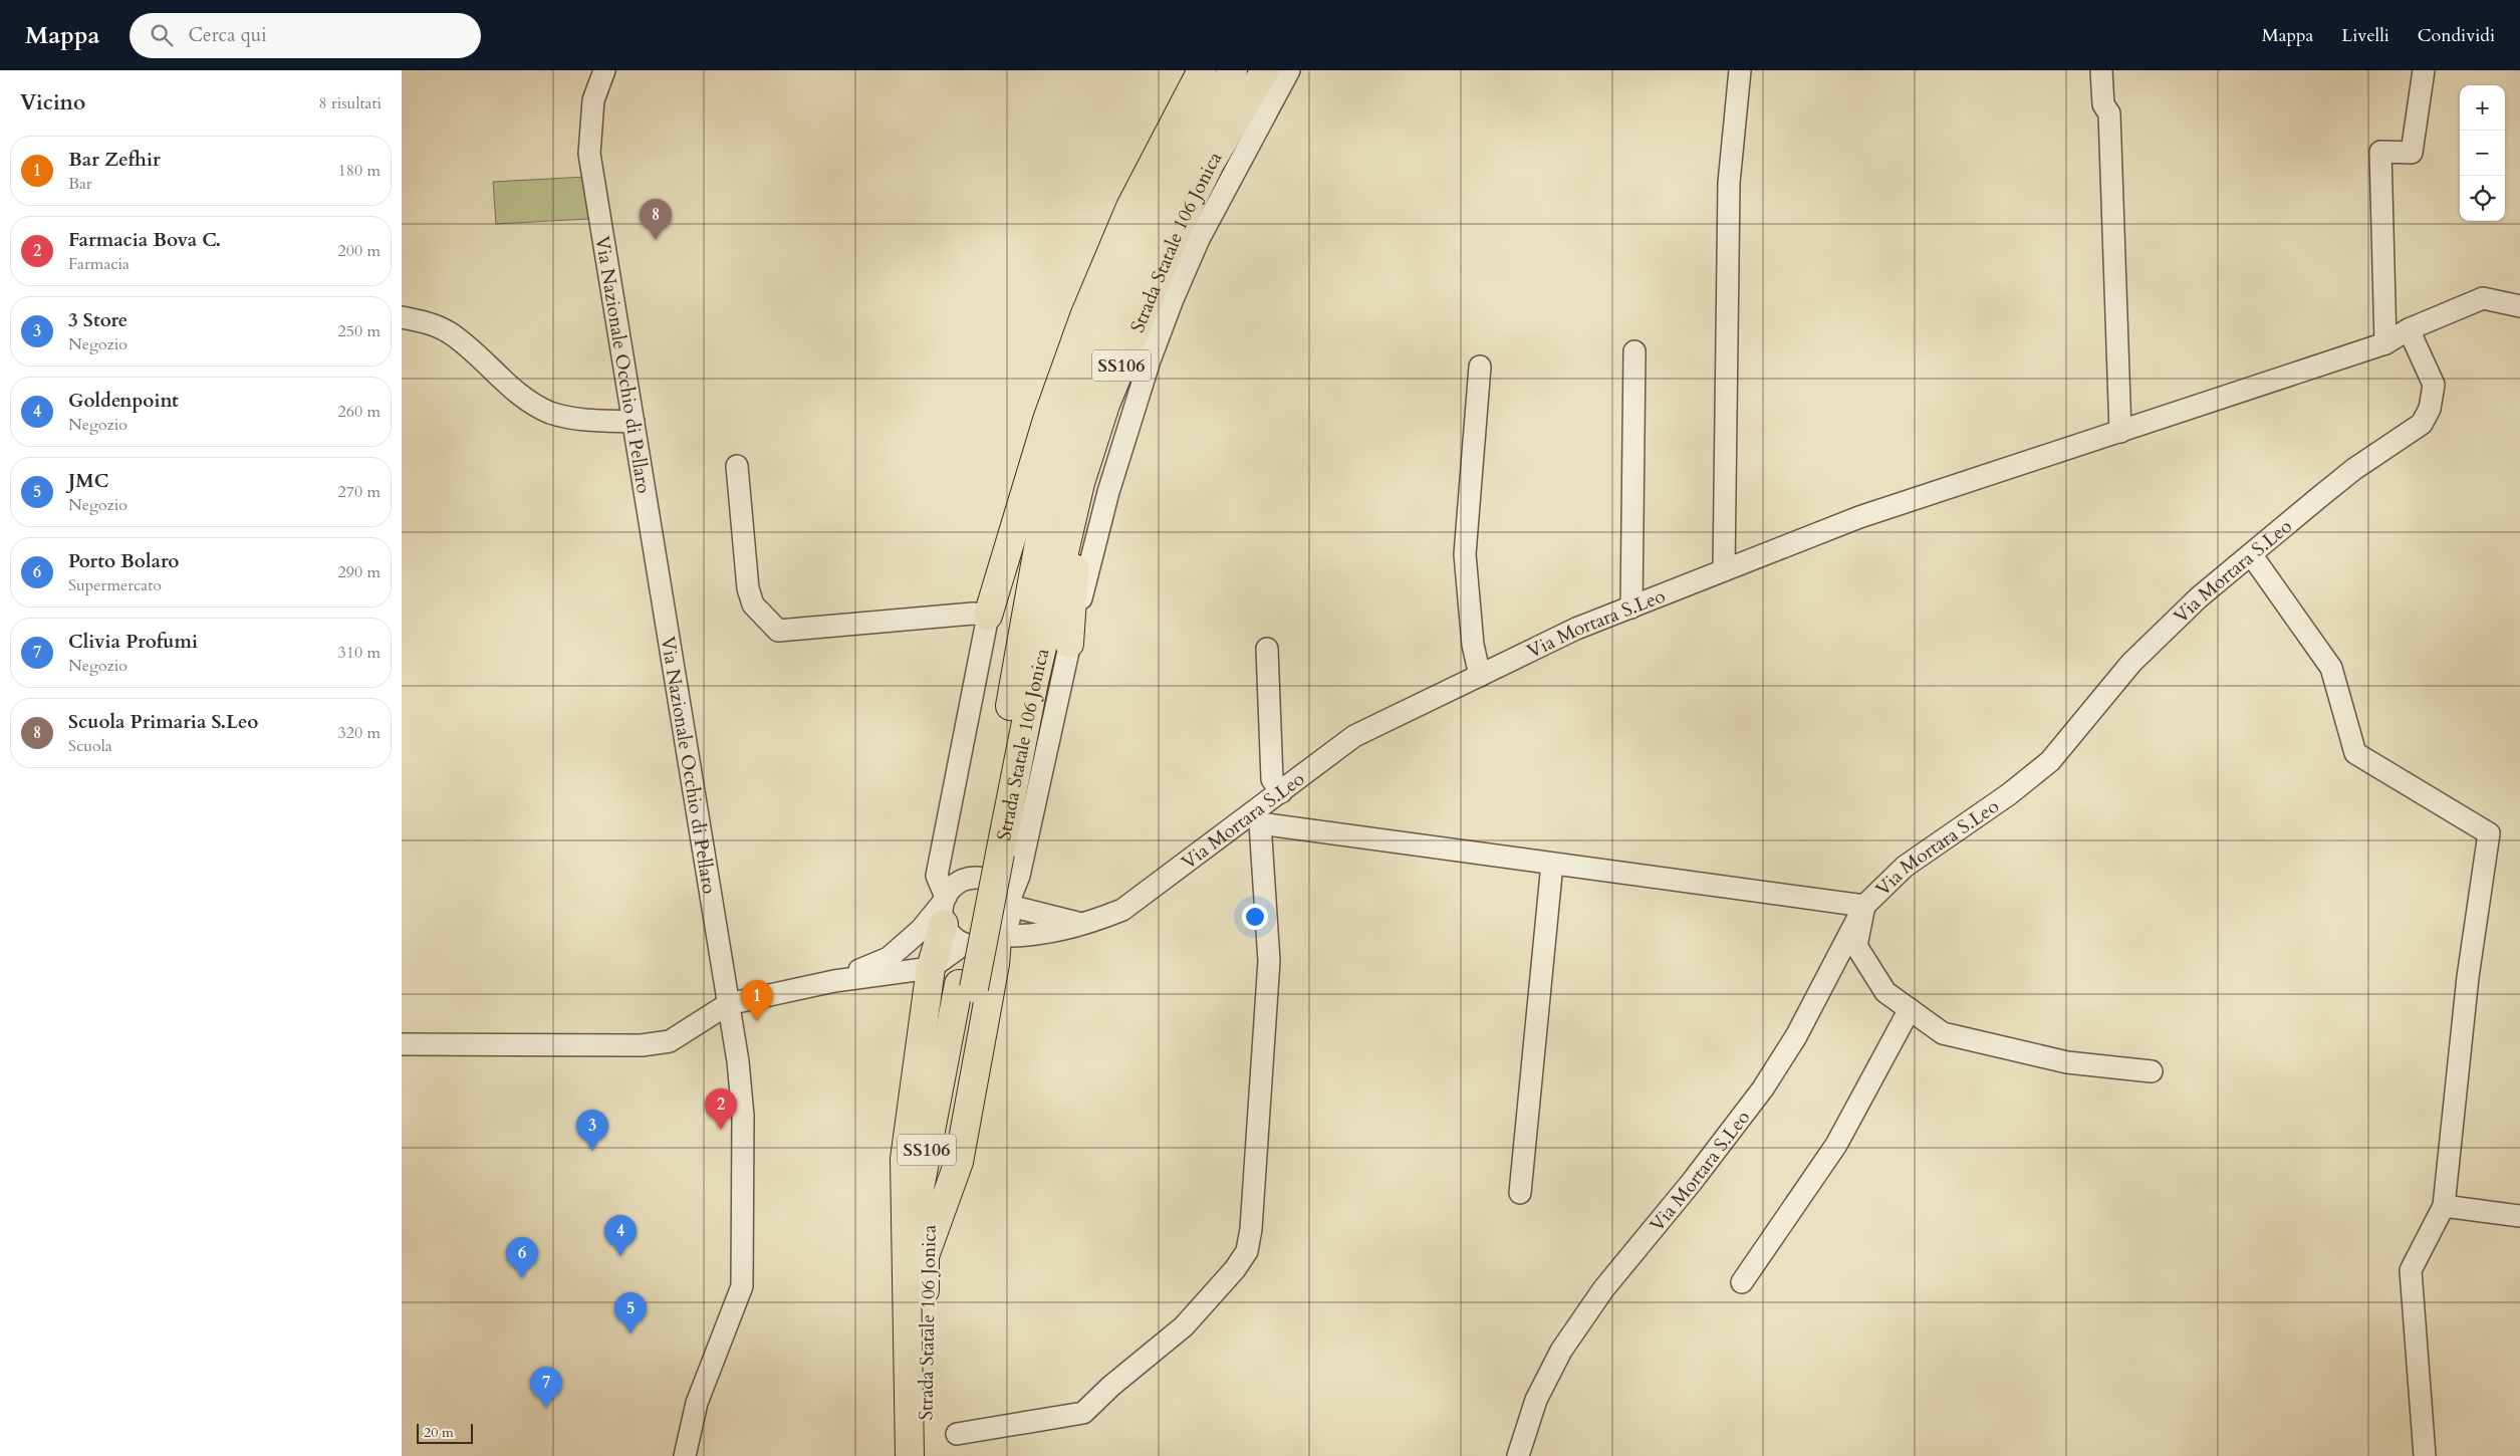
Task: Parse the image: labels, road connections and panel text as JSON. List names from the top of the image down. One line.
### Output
{"streets":{"main road":["Strada Statale 106 Jonica","SS106"],"street":["Via Nazionale Occhio di Pellaro","Via Mortara S.Leo"]},"scale_bar":"20 m","page":{"header":"Mappa","search":"Cerca qui","nav":["Mappa","Livelli","Condividi"],"heading":["Vicino","8 risultati"],"map_buttons":["+","−"],"list":[{"mark":"1","name":"Bar Zefhir","note":"Bar","value":"180 m"},{"mark":"2","name":"Farmacia Bova C.","note":"Farmacia","value":"200 m"},{"mark":"3","name":"3 Store","note":"Negozio","value":"250 m"},{"mark":"4","name":"Goldenpoint","note":"Negozio","value":"260 m"},{"mark":"5","name":"JMC","note":"Negozio","value":"270 m"},{"mark":"6","name":"Porto Bolaro","note":"Supermercato","value":"290 m"},{"mark":"7","name":"Clivia Profumi","note":"Negozio","value":"310 m"},{"mark":"8","name":"Scuola Primaria S.Leo","note":"Scuola","value":"320 m"}],"pins":["8","1","2","3","4","6","5","7"],"scale":"20 m"}}
